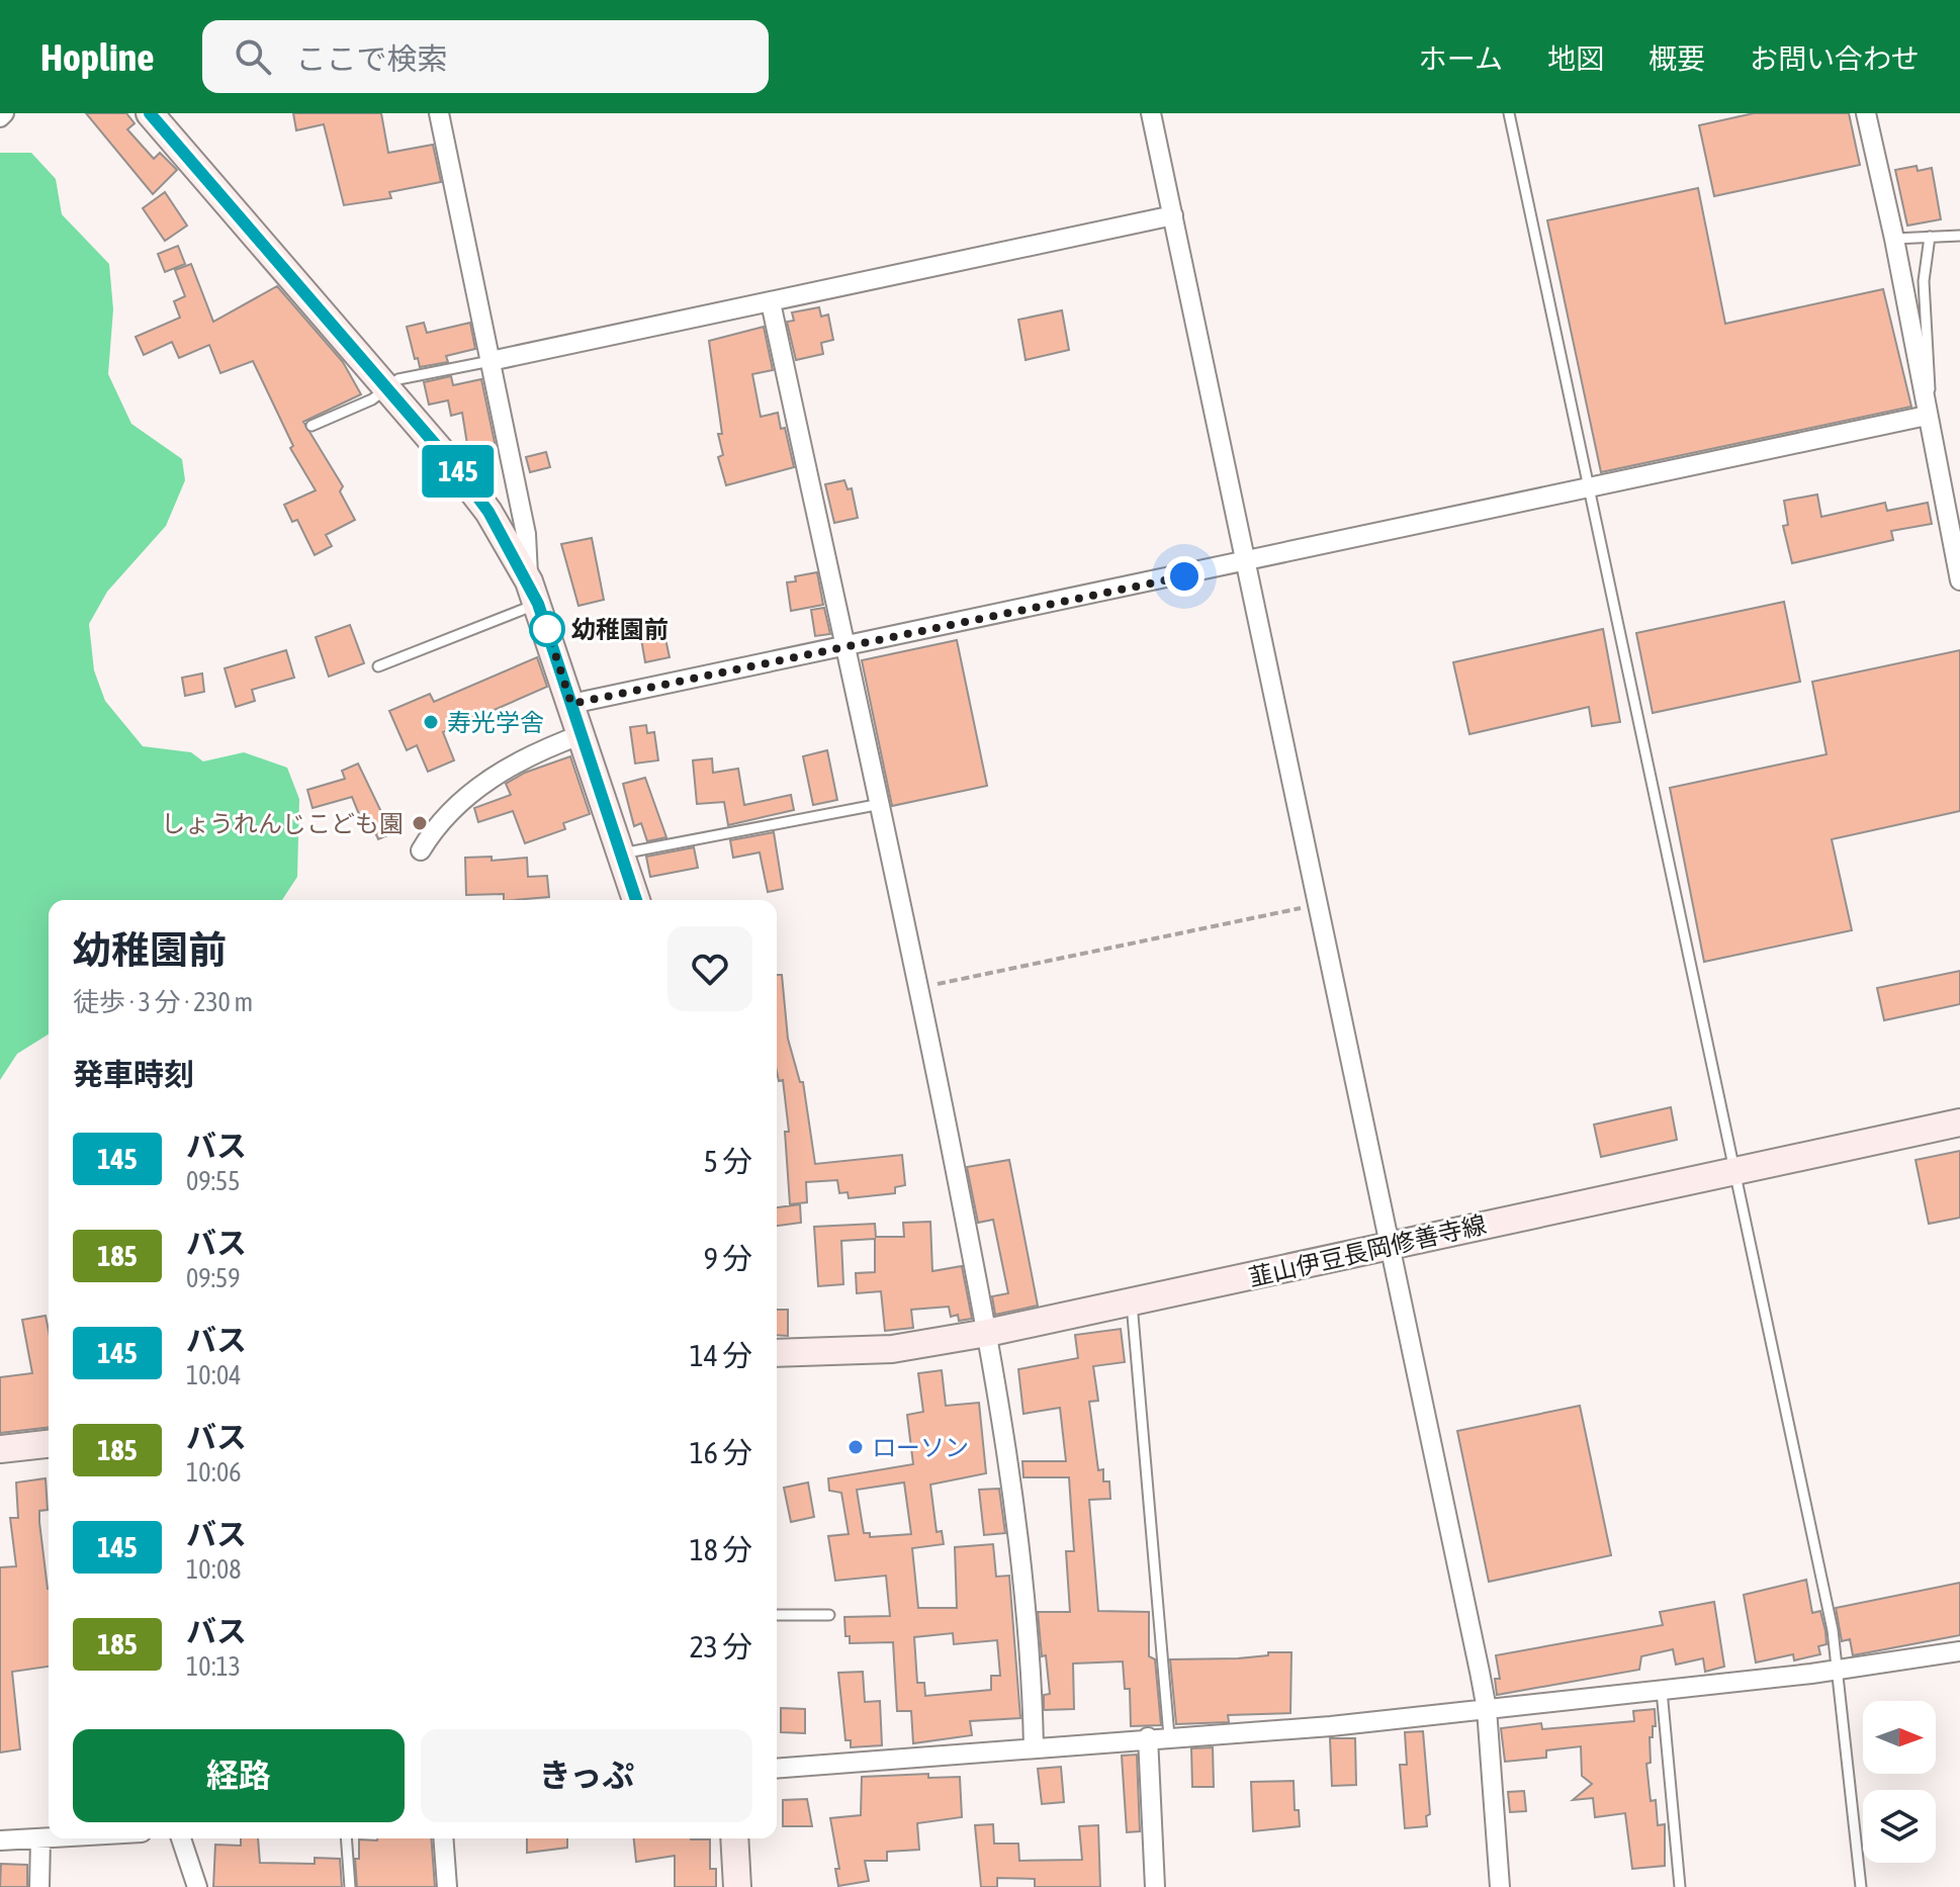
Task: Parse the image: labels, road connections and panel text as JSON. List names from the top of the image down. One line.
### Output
{"streets":{"main road":["韮山伊豆長岡修善寺線"]},"places":["幼稚園前","寿光学舎","しょうれんじこども園","ローソン"],"lines":["bus line 145"],"north":"right","page":{"header":"Hopline","search":"ここで検索","nav":["ホーム","地図","概要","お問い合わせ"],"on_map":"145","heading":[["幼稚園前","徒歩 · 3 分 · 230 m"],"発車時刻"],"list":[{"mark":"145","name":"バス","note":"09:55","value":"5 分"},{"mark":"185","name":"バス","note":"09:59","value":"9 分"},{"mark":"145","name":"バス","note":"10:04","value":"14 分"},{"mark":"185","name":"バス","note":"10:06","value":"16 分"},{"mark":"145","name":"バス","note":"10:08","value":"18 分"},{"mark":"185","name":"バス","note":"10:13","value":"23 分"}],"buttons":["経路","きっぷ"]}}
